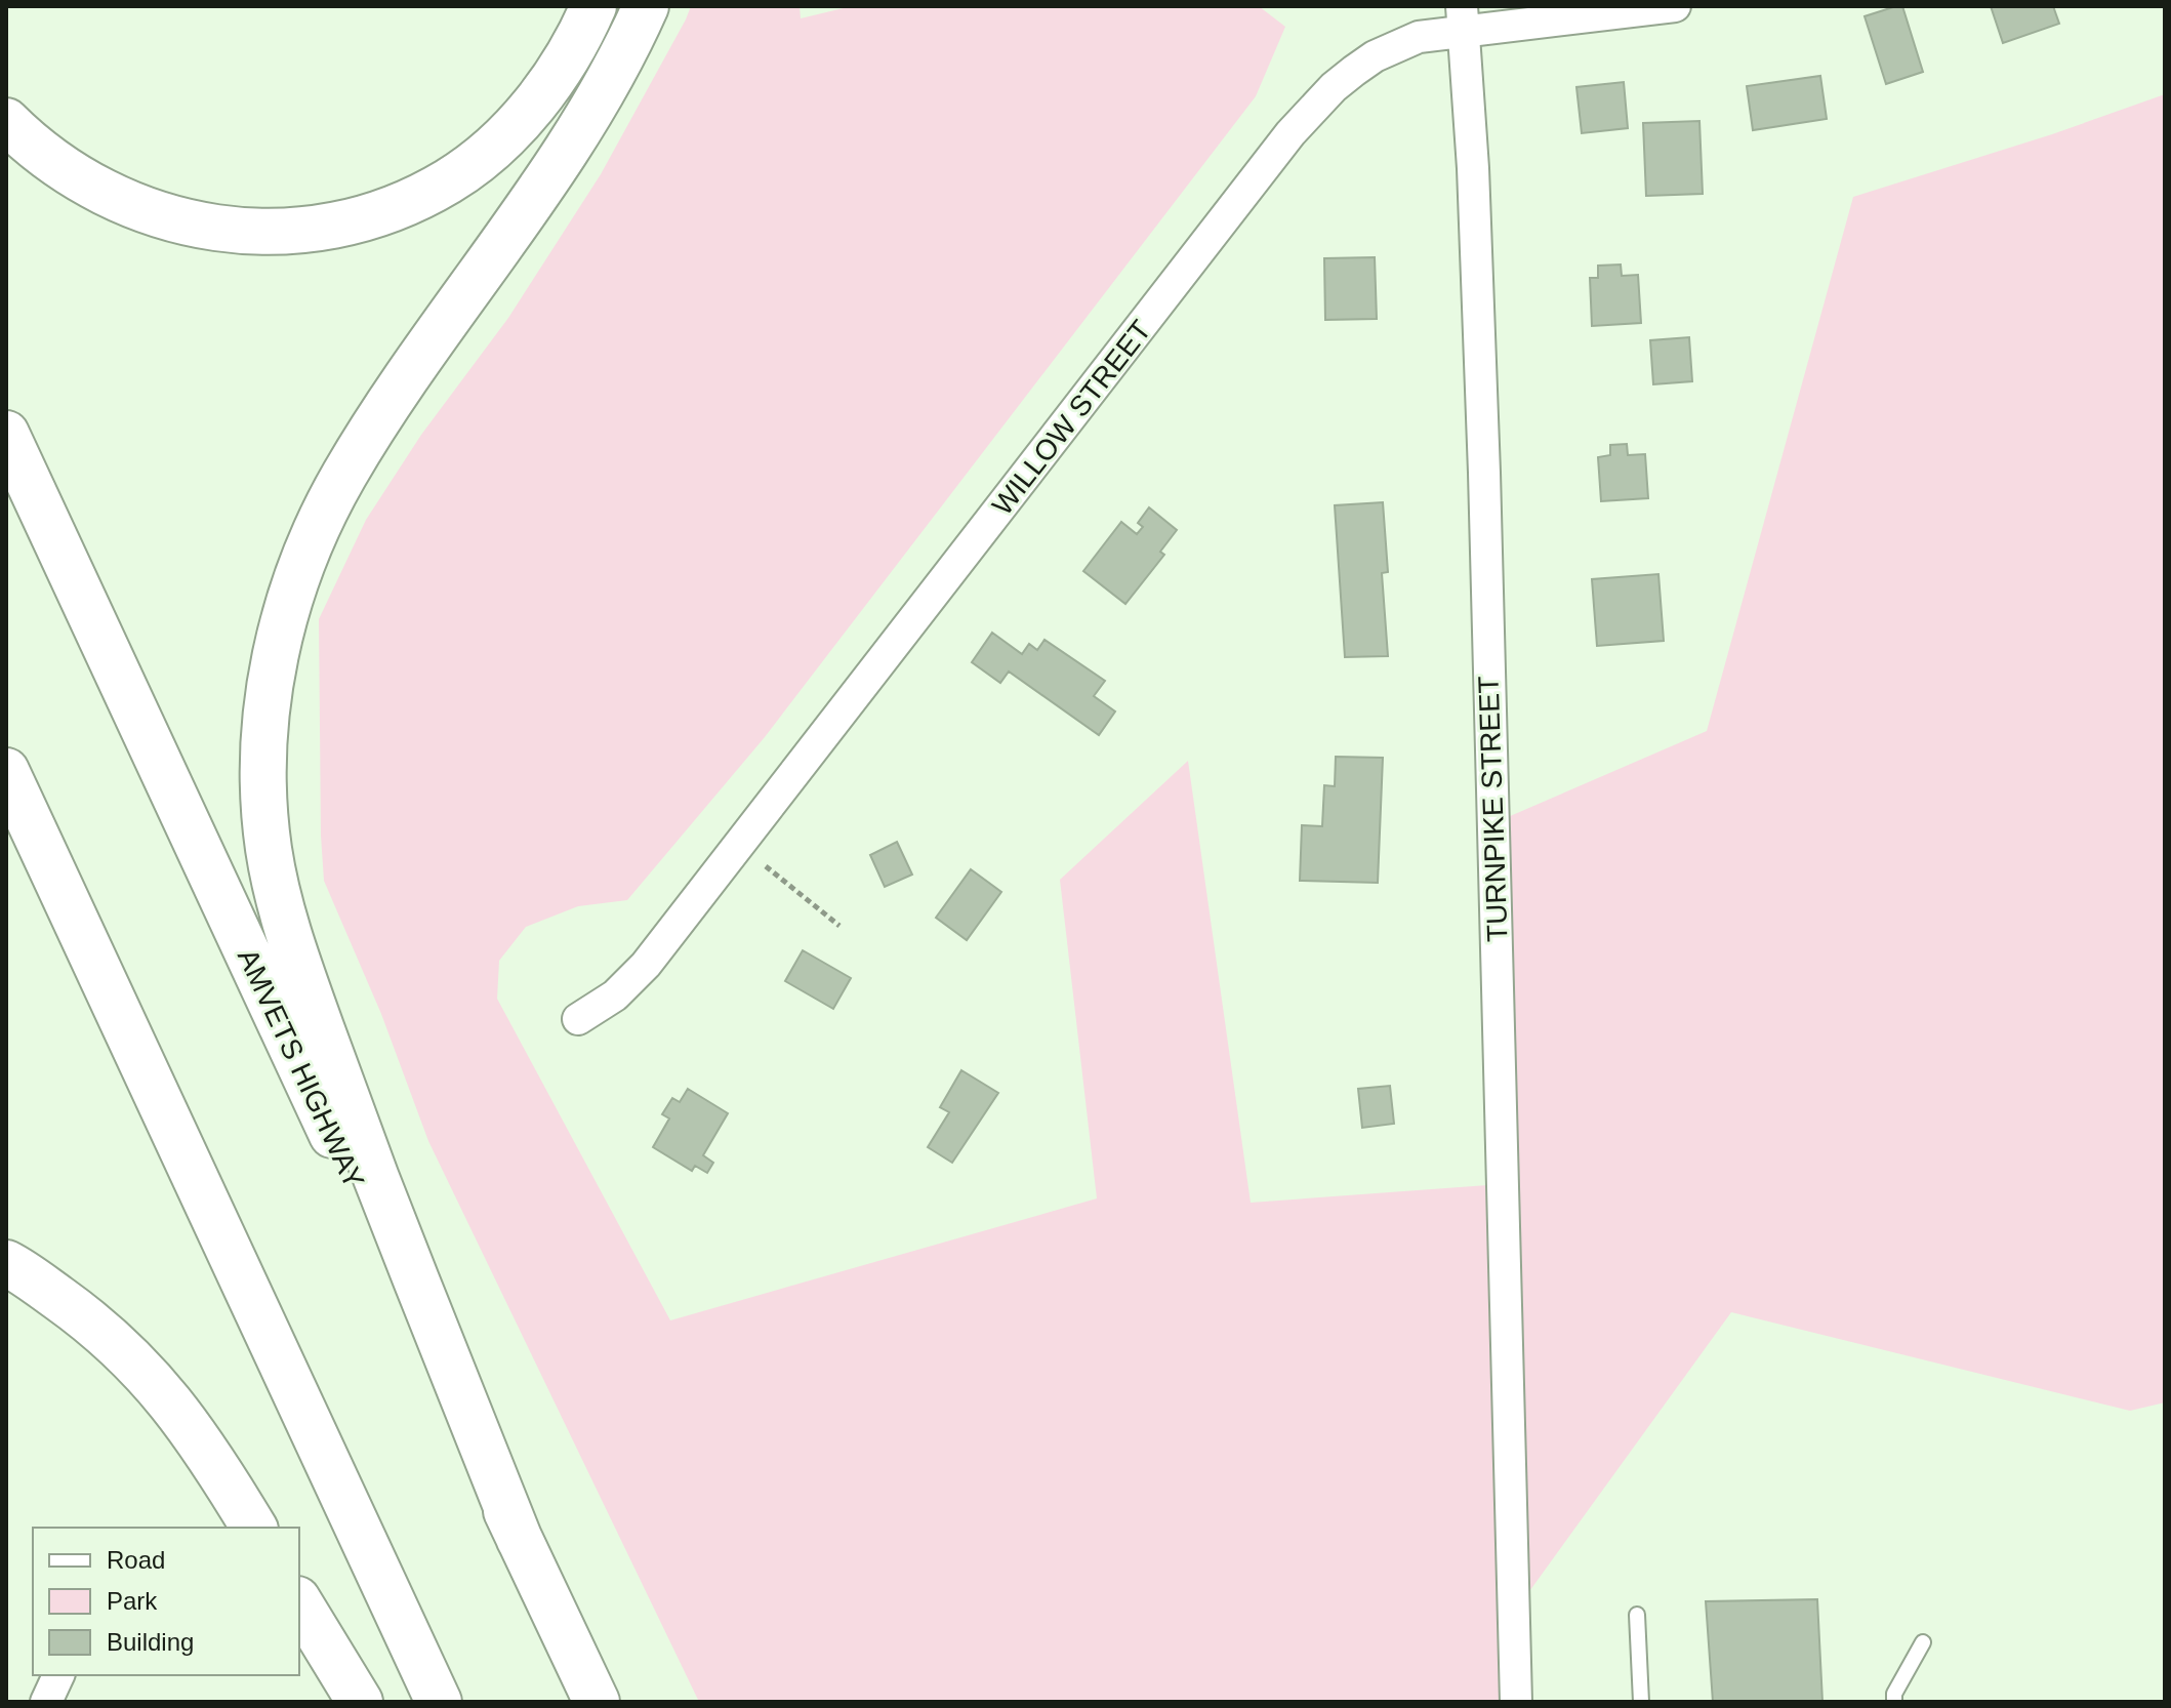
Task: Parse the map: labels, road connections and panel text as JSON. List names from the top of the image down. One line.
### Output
{"streets":{"highway":["AMVETS HIGHWAY"],"street":["WILLOW STREET","TURNPIKE STREET"]},"crossings":[["WILLOW STREET","TURNPIKE STREET"]],"legend":["Road","Park","Building"]}
